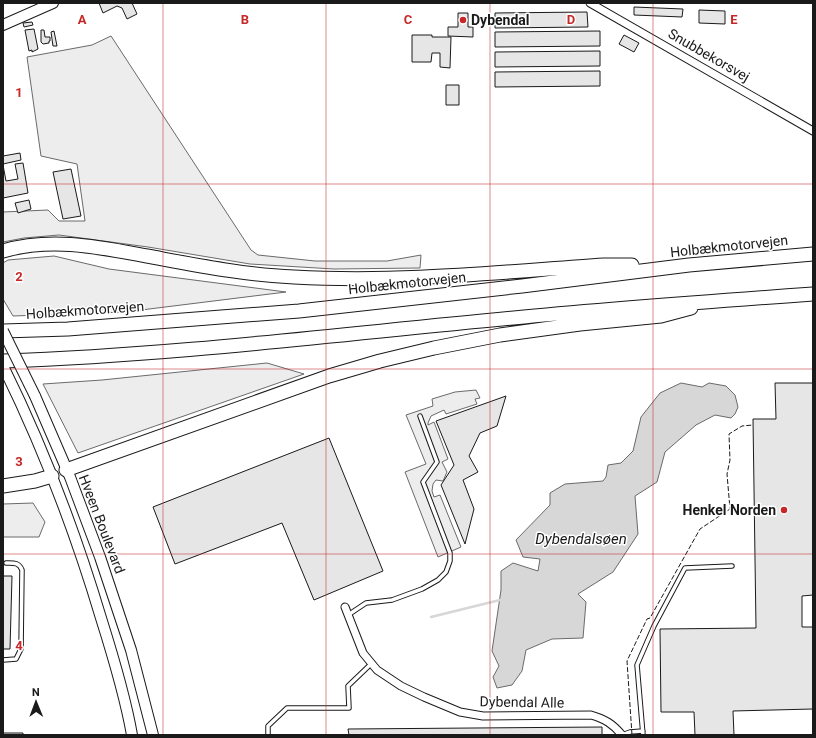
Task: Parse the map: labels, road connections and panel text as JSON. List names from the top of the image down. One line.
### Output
{"streets":{"highway":["Holbækmotorvejen"],"street":["Snubbekorsvej","Hveen Boulevard","Dybendal Alle"]},"crossings":[["Holbækmotorvejen","Hveen Boulevard"]],"water":["Dybendalsøen"],"places":["Dybendal","Henkel Norden"],"north":"top","grid":{"columns":["A","B","C","D","E"],"rows":["1","2","3","4"]}}
